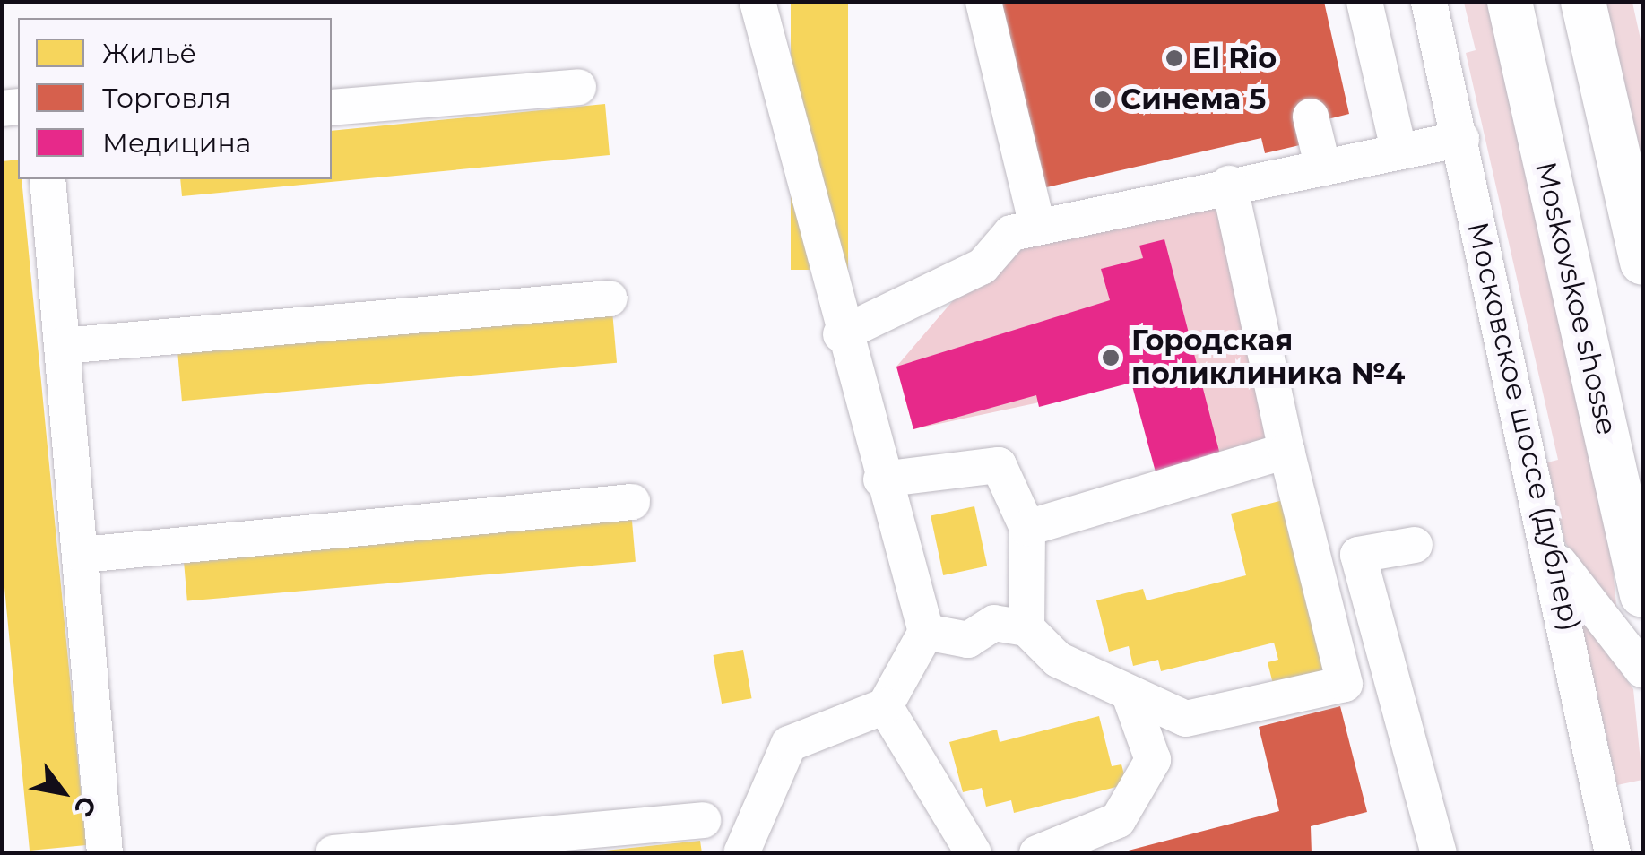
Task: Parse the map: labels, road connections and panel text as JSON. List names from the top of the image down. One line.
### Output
{"streets":{"main road":["Moskovskoe shosse"],"street":["Московское шоссе (дублер)"]},"places":["El Rio","Синема 5","Городская поликлиника №4"],"legend":["Жильё","Торговля","Медицина"],"north":"bottom right"}
